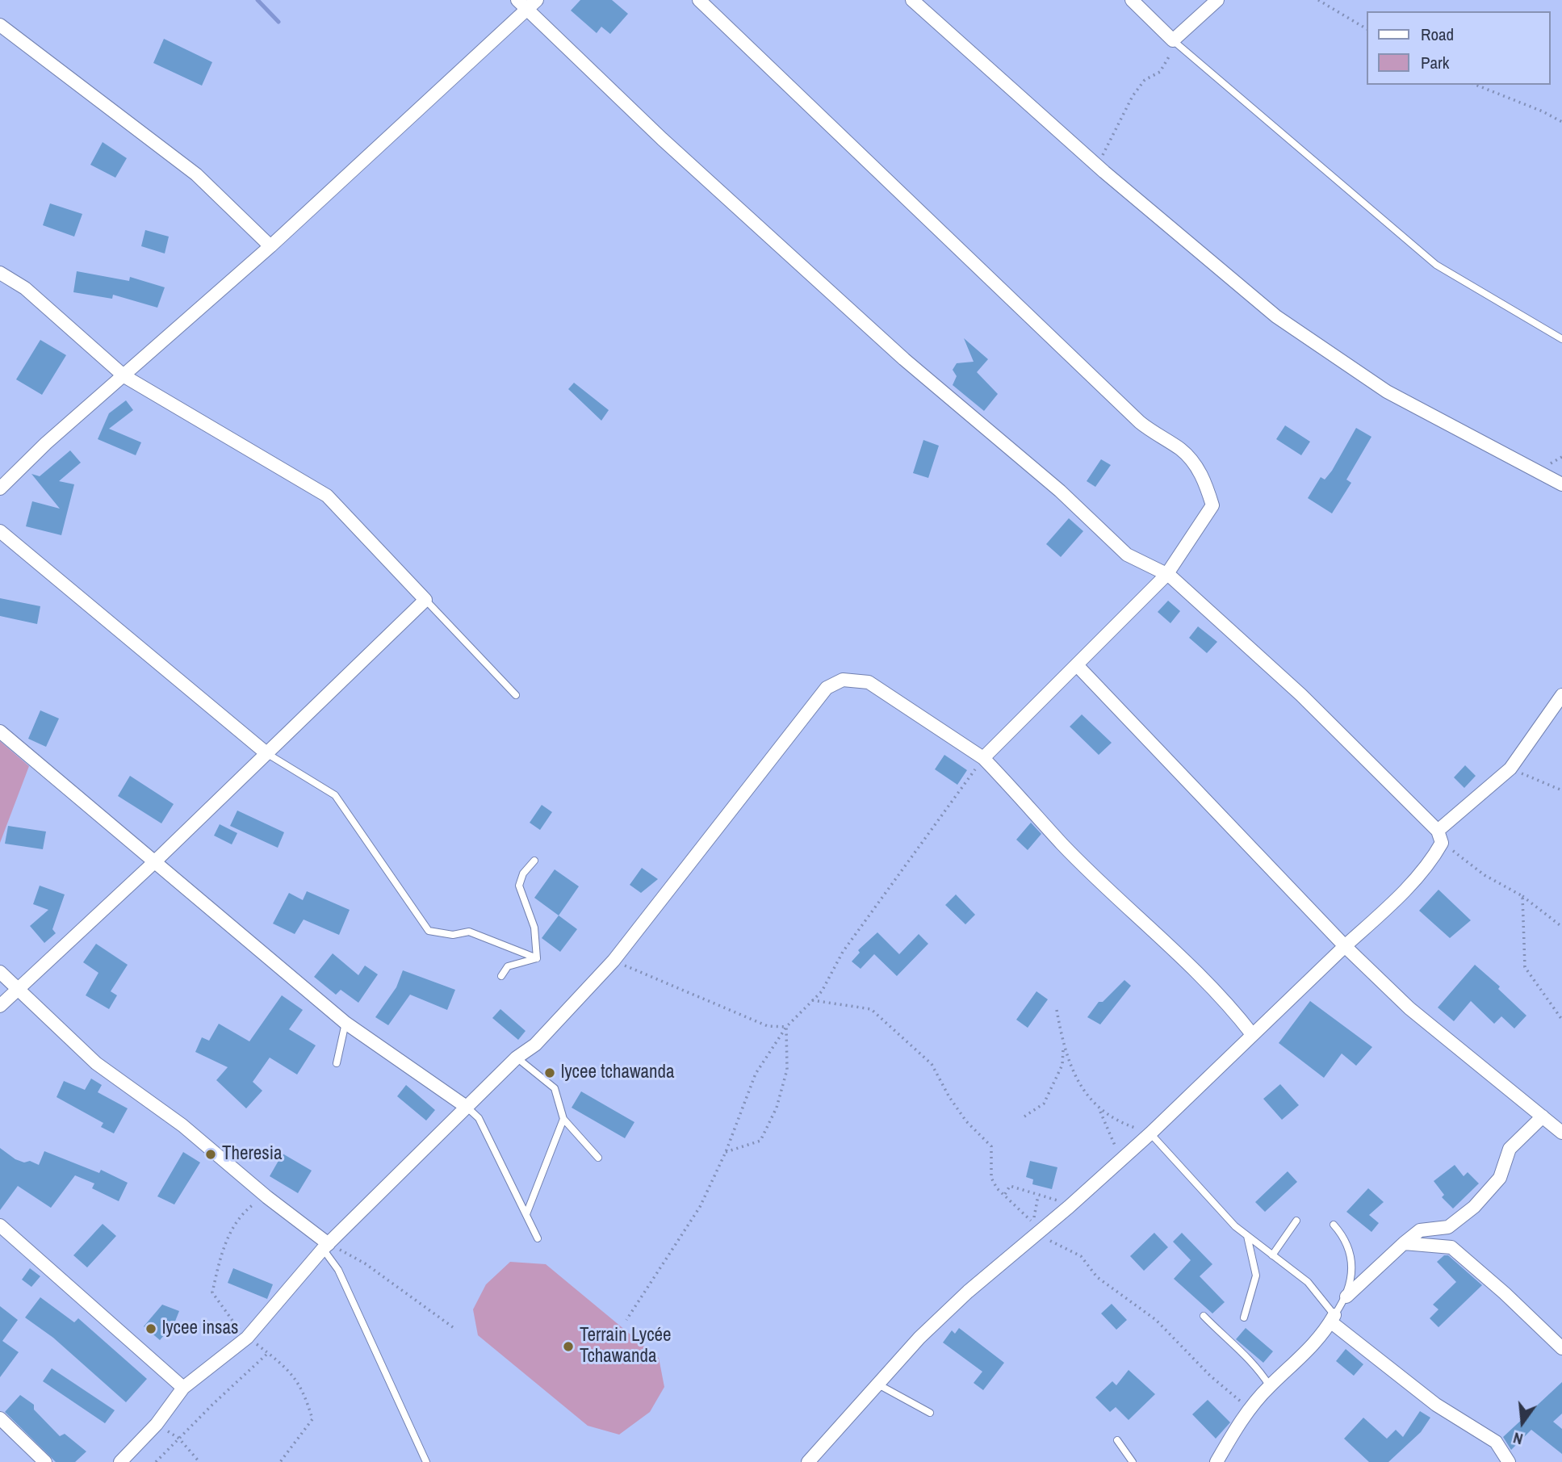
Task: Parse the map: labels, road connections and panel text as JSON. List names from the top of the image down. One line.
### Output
{"places":["lycee tchawanda","Theresia","lycee insas","Terrain Lycée Tchawanda"],"legend":["Road","Park"],"north":"bottom"}
